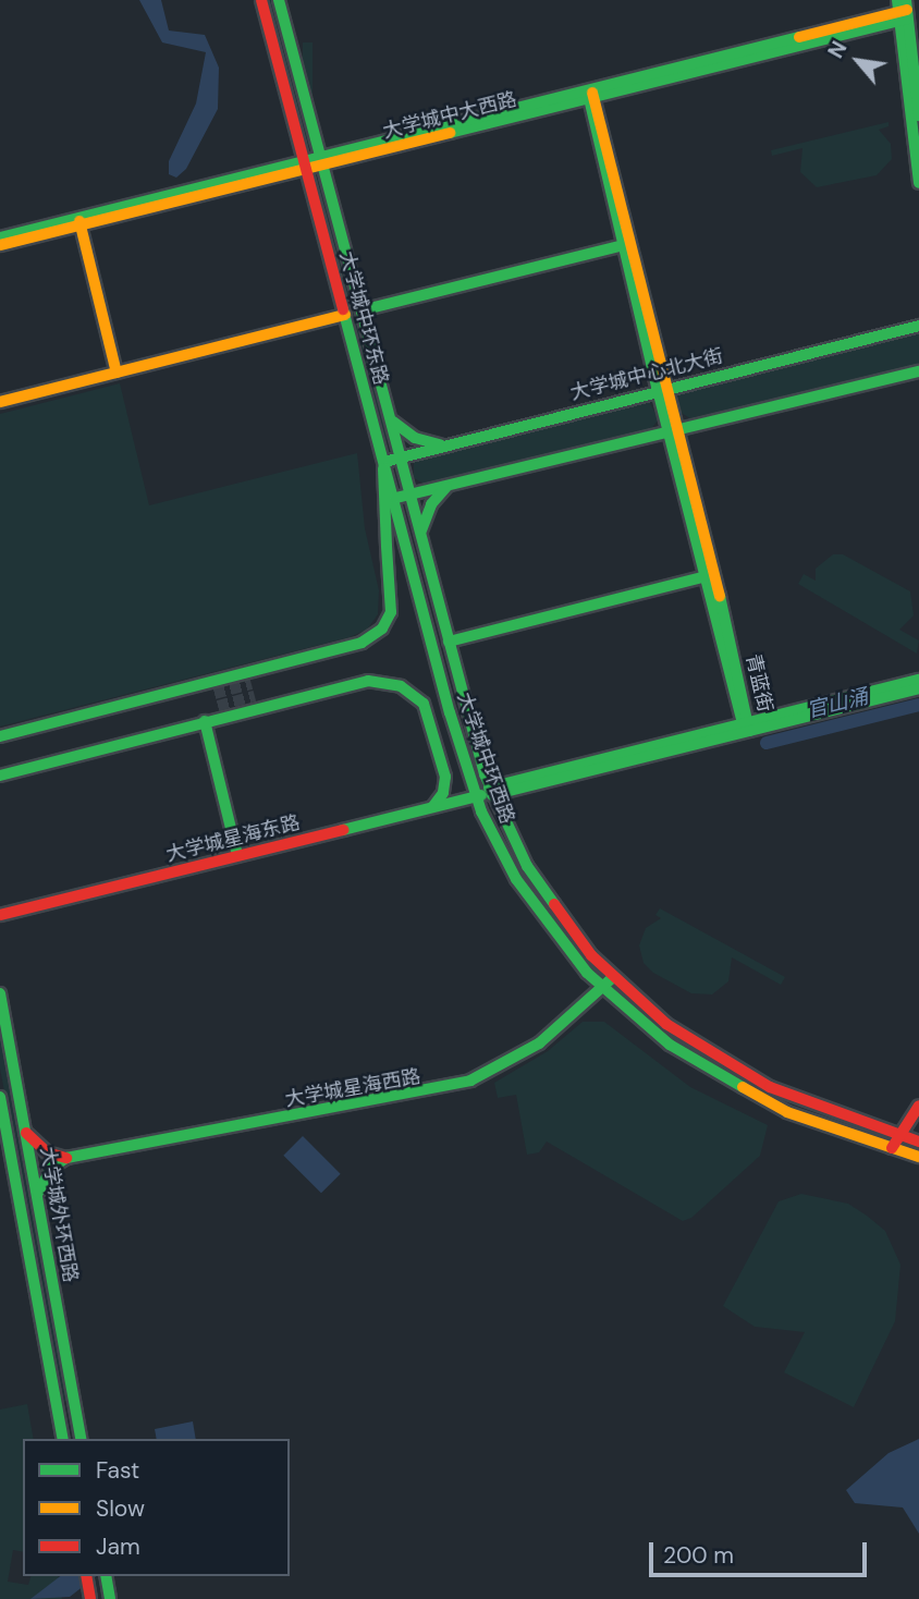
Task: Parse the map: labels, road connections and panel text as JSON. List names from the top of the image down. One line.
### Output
{"streets":{"main road":["大学城中大西路","大学城中环东路","大学城中心北大街","青蓝街","大学城中环西路","大学城星海东路","大学城星海西路","大学城外环西路"]},"crossings":[["大学城中大西路","大学城中环东路"],["大学城中大西路","青蓝街"],["大学城中环东路","大学城中心北大街"],["大学城中环东路","大学城中环西路"],["大学城中心北大街","青蓝街"],["青蓝街","大学城星海东路"],["大学城中环西路","大学城星海东路"],["大学城中环西路","大学城星海西路"]],"water":["官山涌"],"legend":["Fast","Slow","Jam"],"scale_bar":"200 m","north":"top left"}
